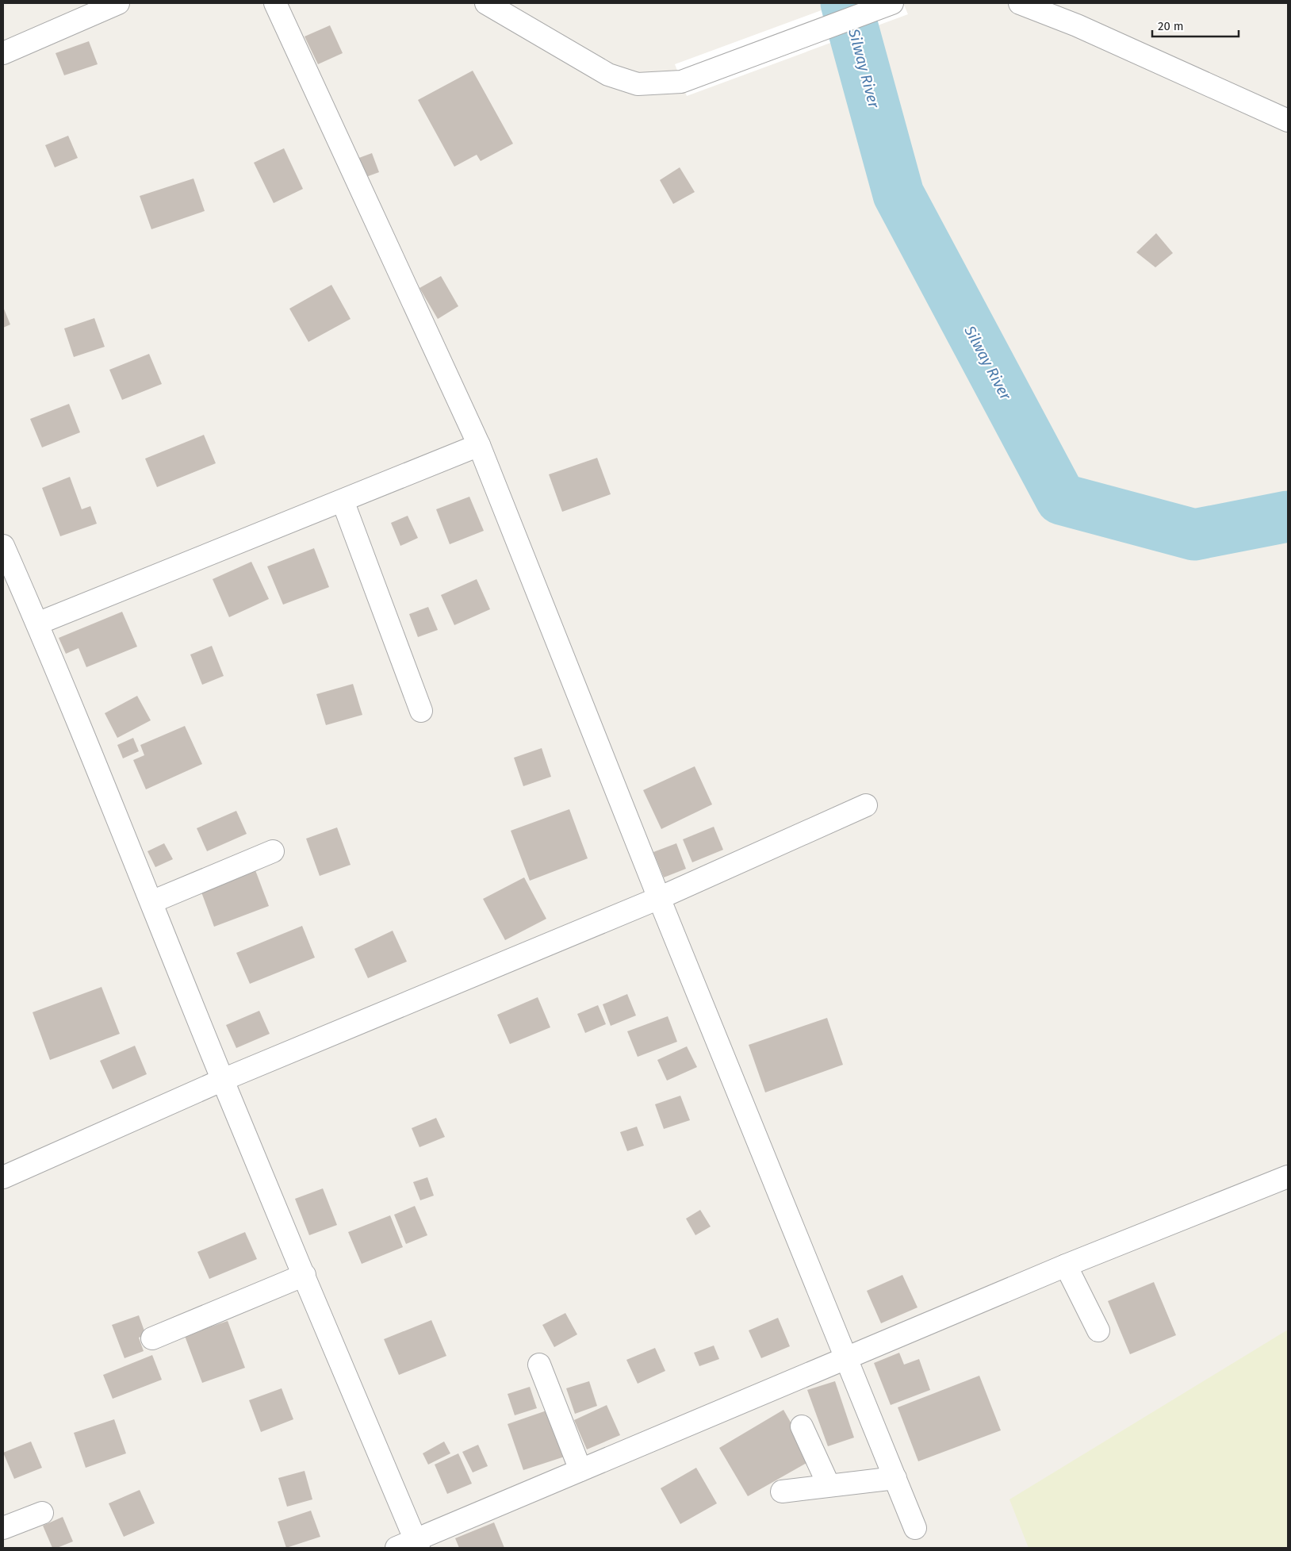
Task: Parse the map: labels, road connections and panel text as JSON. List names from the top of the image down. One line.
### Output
{"water":["Silway River"],"scale_bar":"20 m"}
